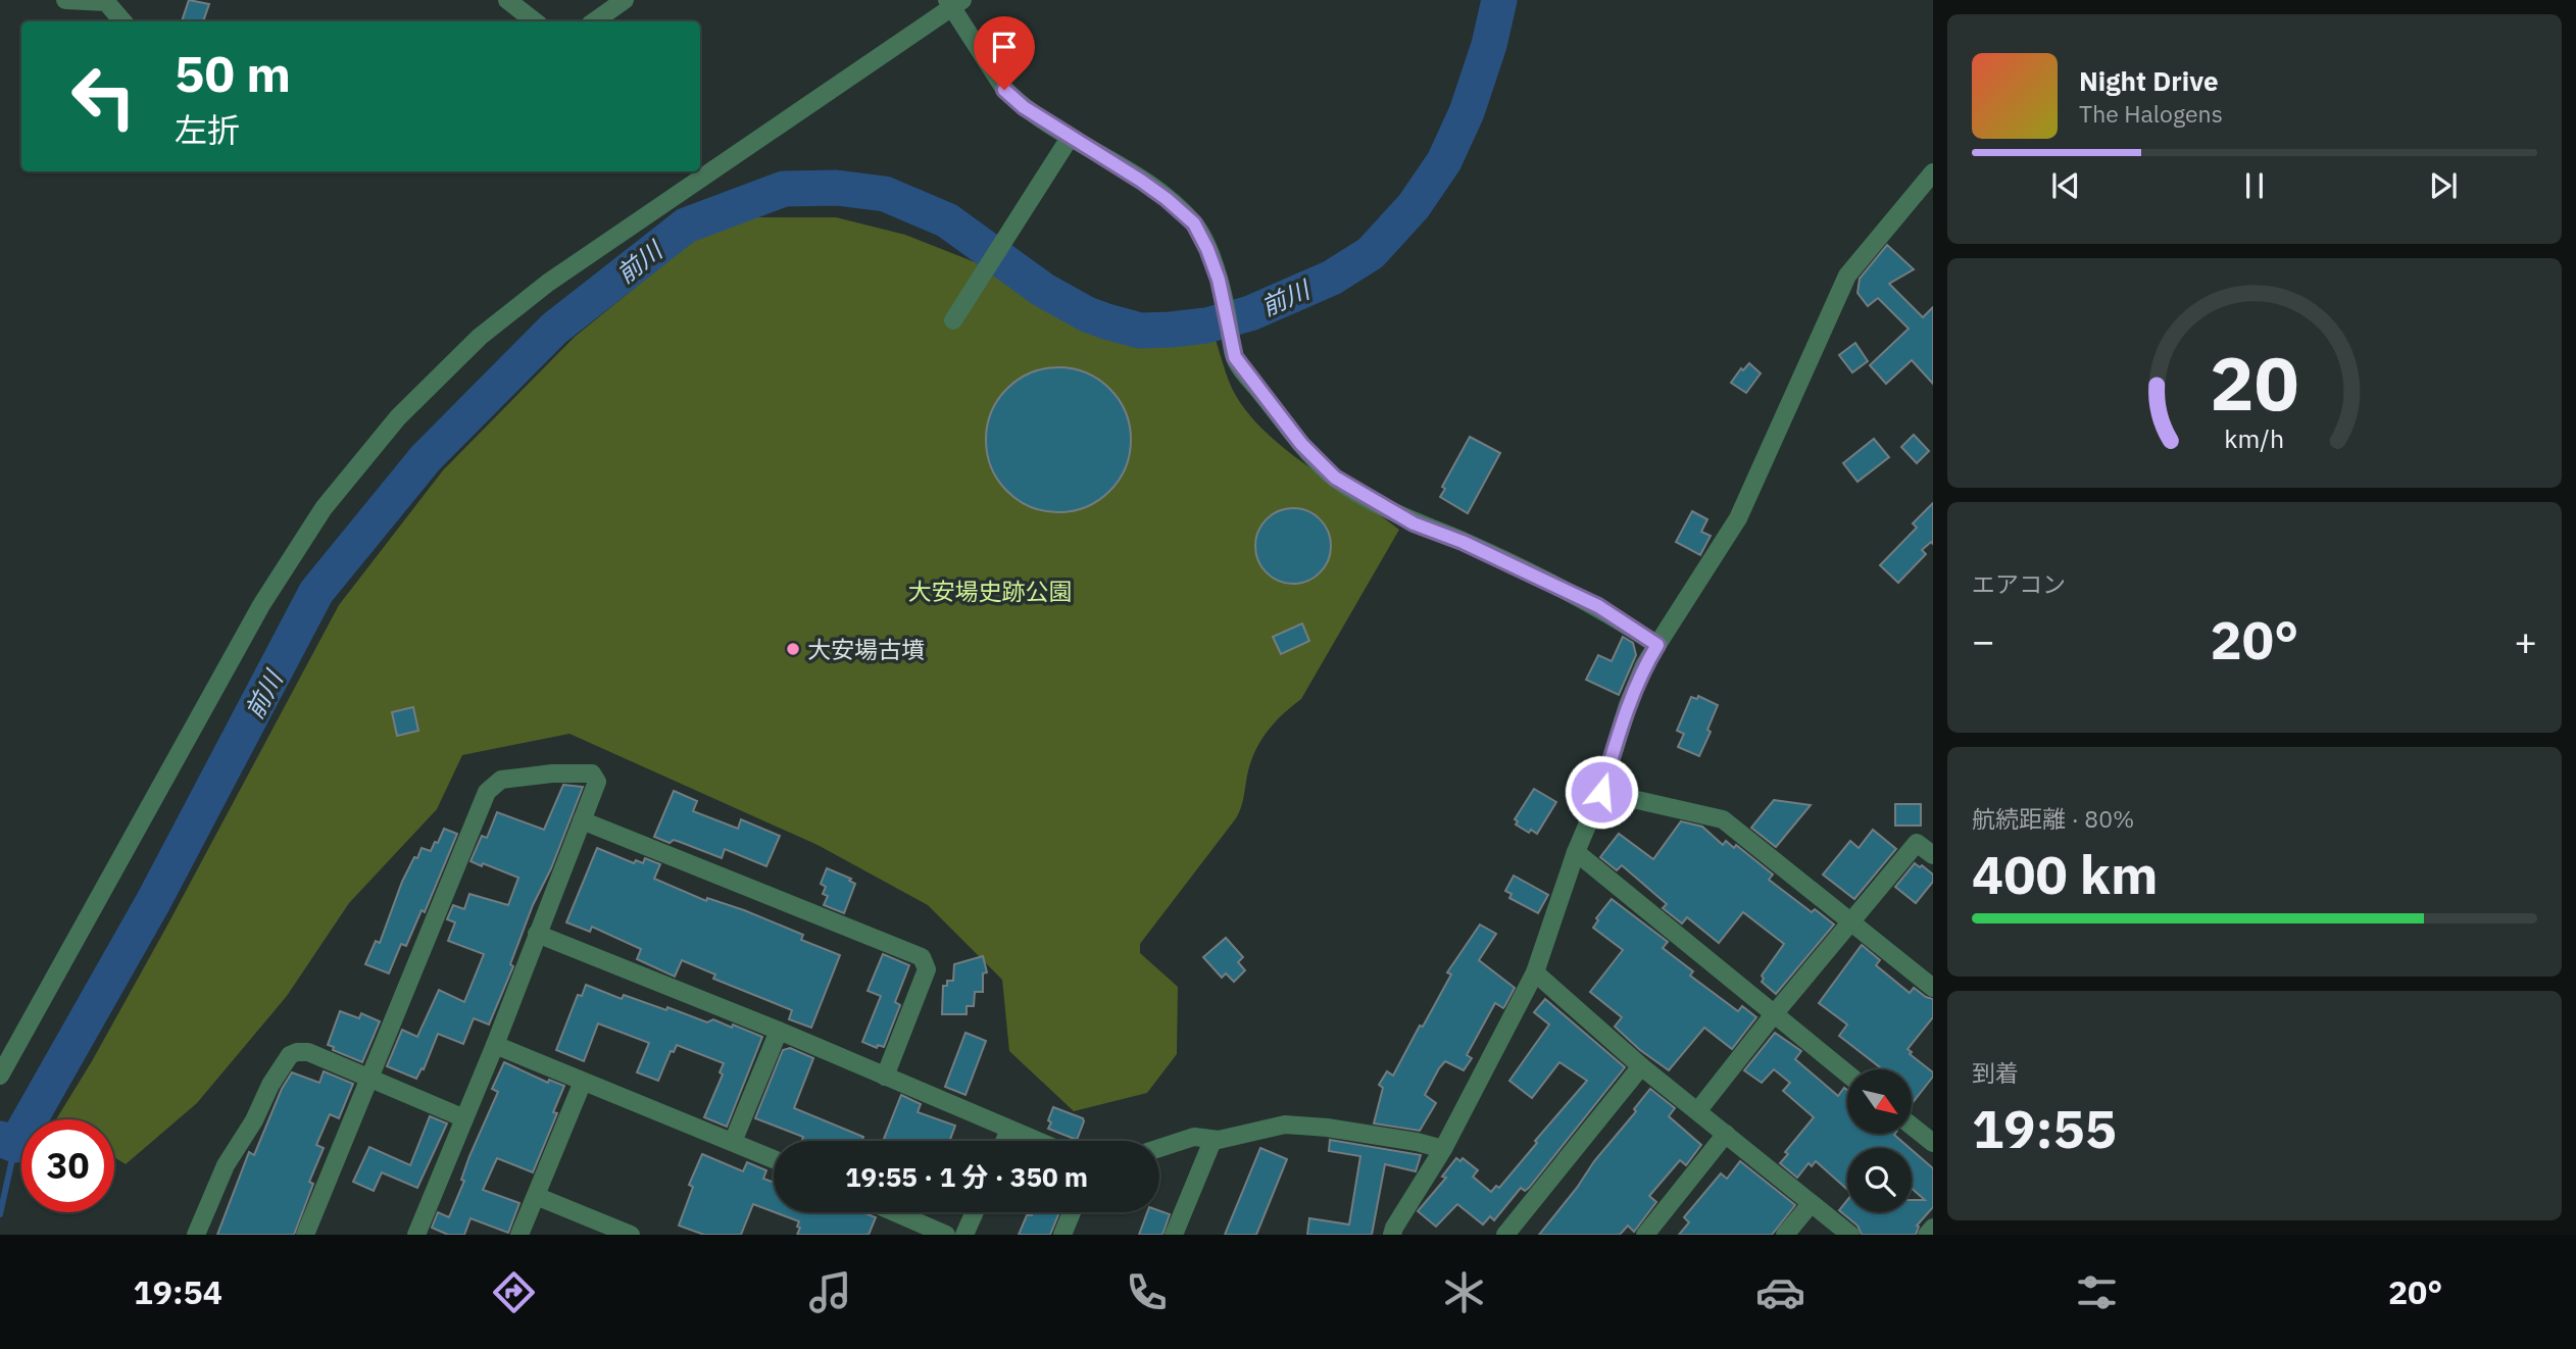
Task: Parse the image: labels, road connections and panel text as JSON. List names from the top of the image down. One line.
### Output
{"water":["前川"],"parks":["大安場史跡公園"],"places":["大安場古墳"],"north":"bottom right","page":{"turn":["50 m","左折"],"song":["Night Drive","The Halogens"],"tile":["エアコン",["航続距離 · 80%","400 km"],["到着","19:55"]],"heat":["−","20°","+"],"limit":"30","trip":"19:55 · 1 分 · 350 m","tabs":["19:54","20°"],"gauge":["20","km/h"]}}
